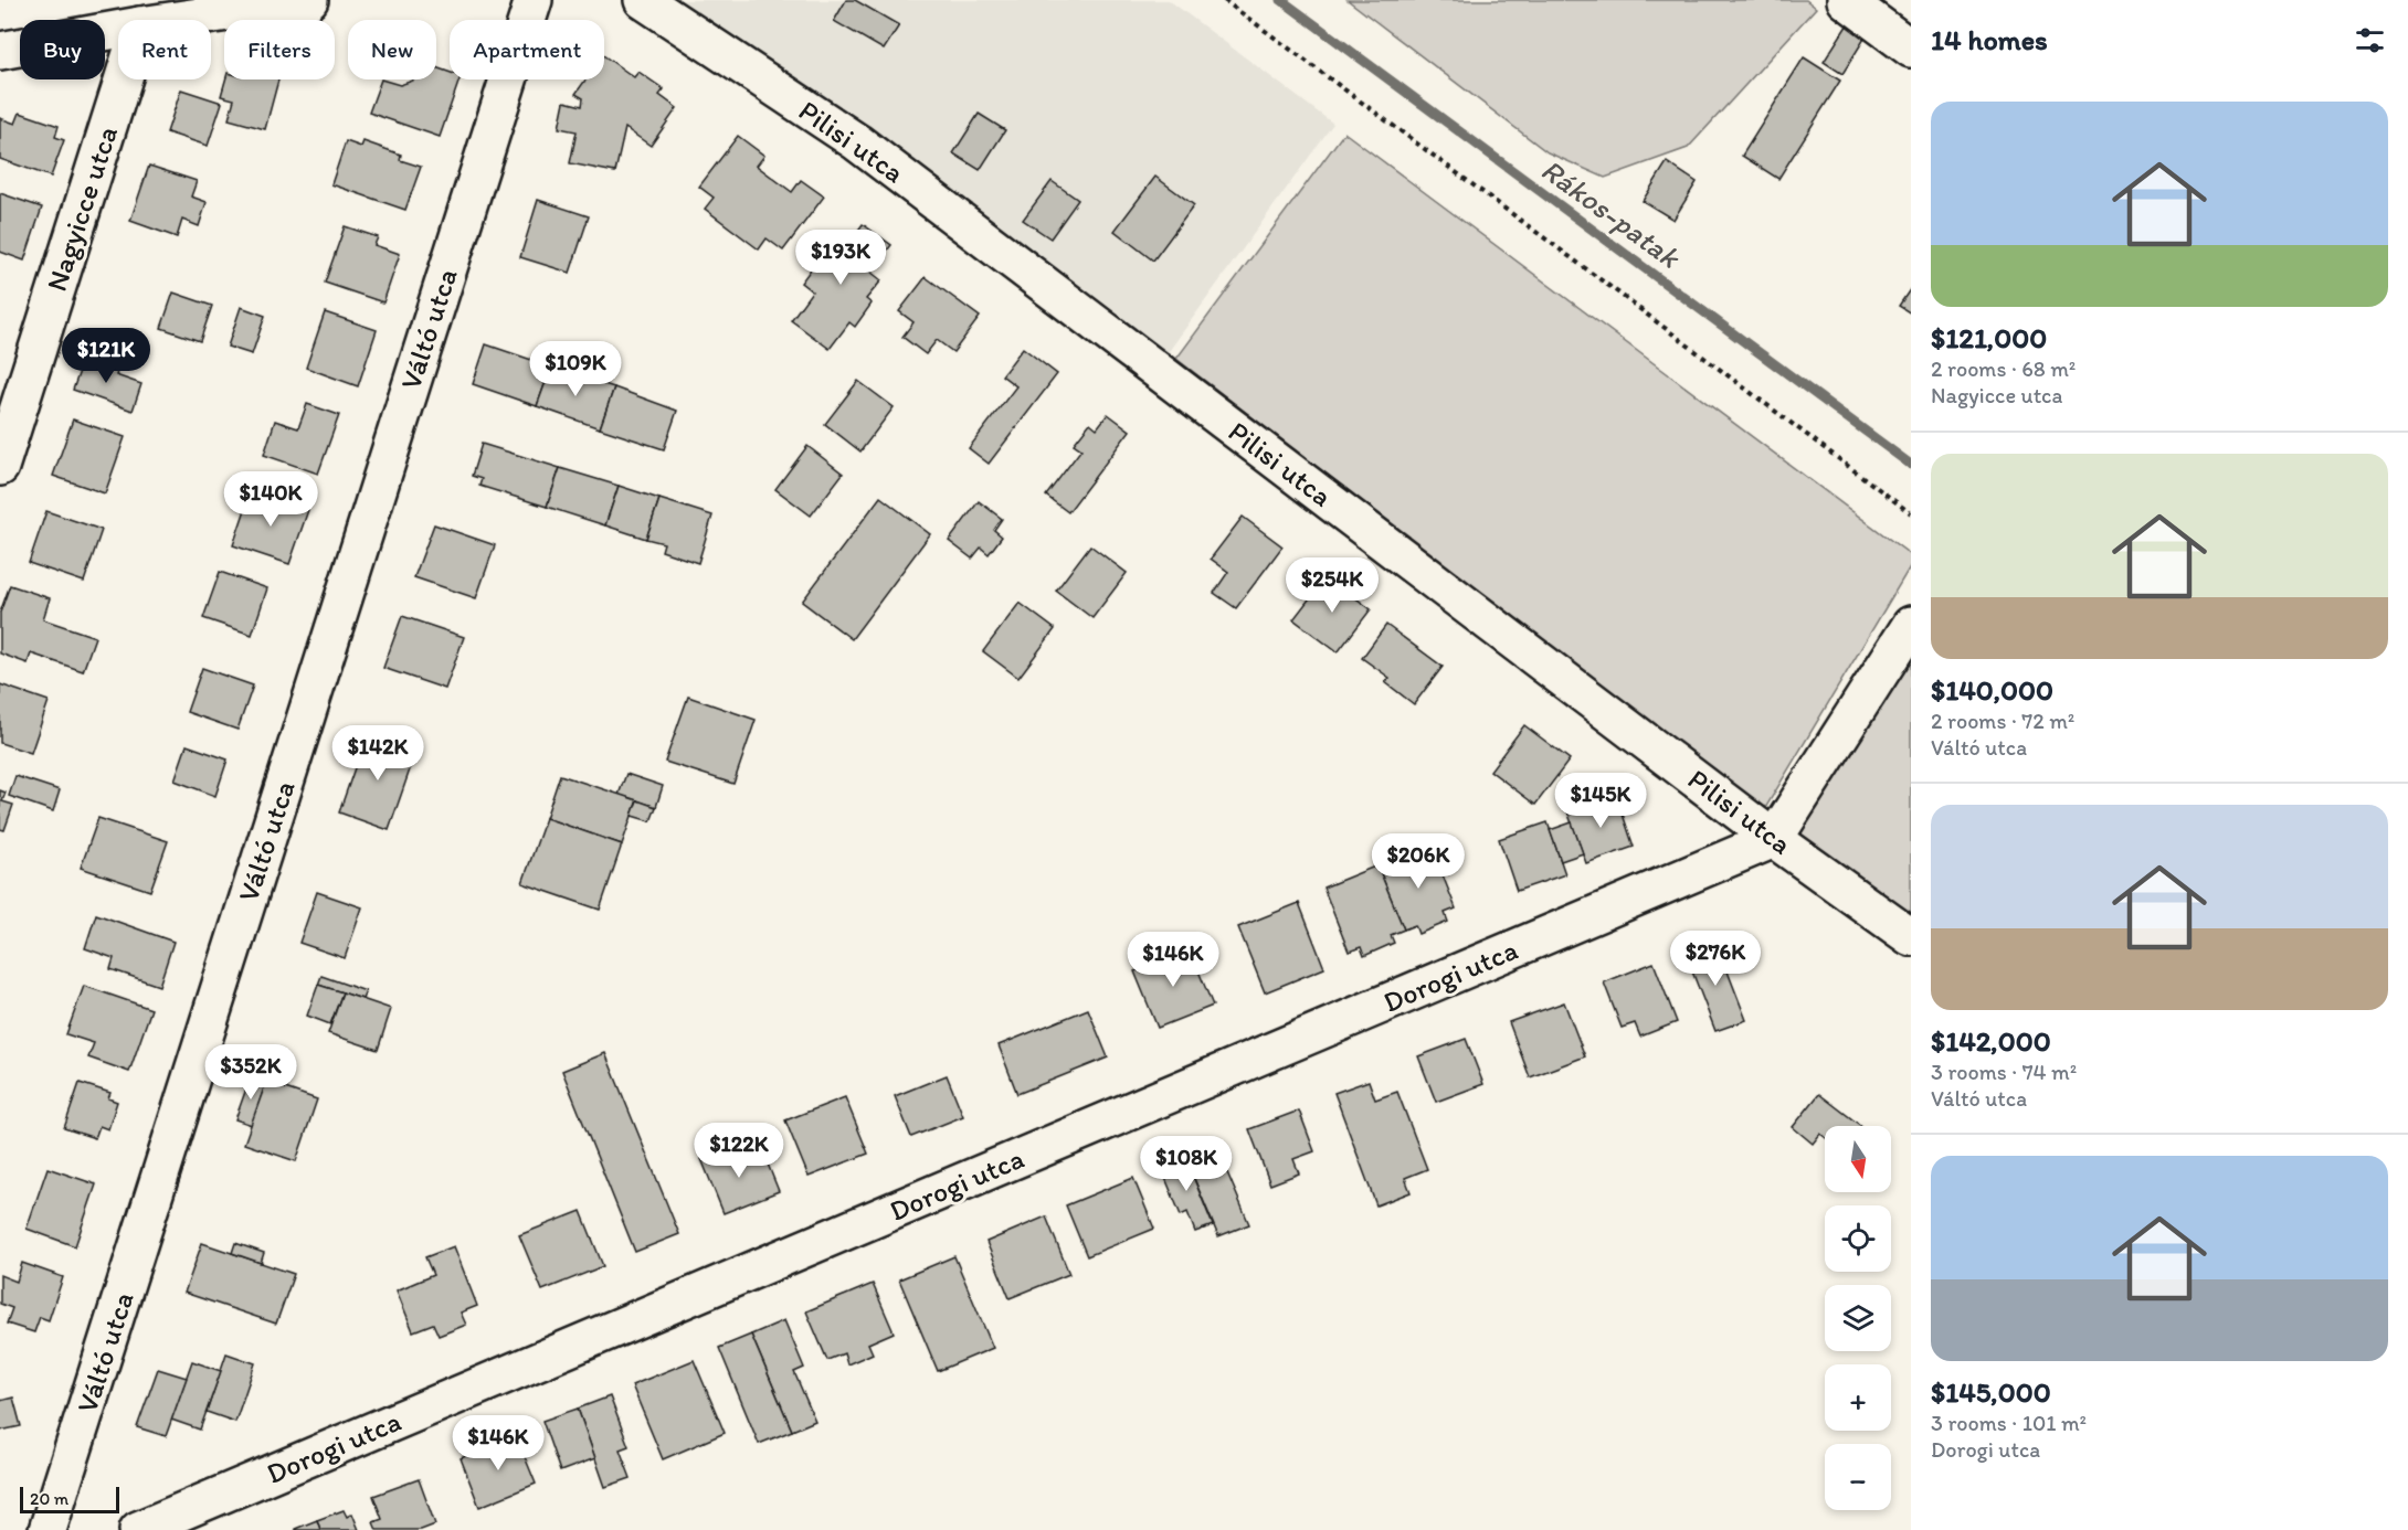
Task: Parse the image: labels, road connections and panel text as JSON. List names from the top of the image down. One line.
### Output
{"streets":{"street":["Pilisi utca","Nagyicce utca","Váltó utca","Dorogi utca"]},"crossings":[["Pilisi utca","Dorogi utca"]],"water":["Rákos-patak"],"scale_bar":"20 m","north":"bottom","page":{"heading":"14 homes","chip":["Buy","Rent","Filters","New","Apartment"],"list":[{"name":"$121,000","note":"2 rooms · 68 m² · Nagyicce utca"},{"name":"$140,000","note":"2 rooms · 72 m² · Váltó utca"},{"name":"$142,000","note":"3 rooms · 74 m² · Váltó utca"},{"name":"$145,000","note":"3 rooms · 101 m² · Dorogi utca"}],"price":["$193K","$121K","$109K","$140K","$254K","$142K","$145K","$206K","$276K","$146K","$352K","$122K","$108K","$146K"],"map_buttons":["+","−"],"scale":"20 m"}}
